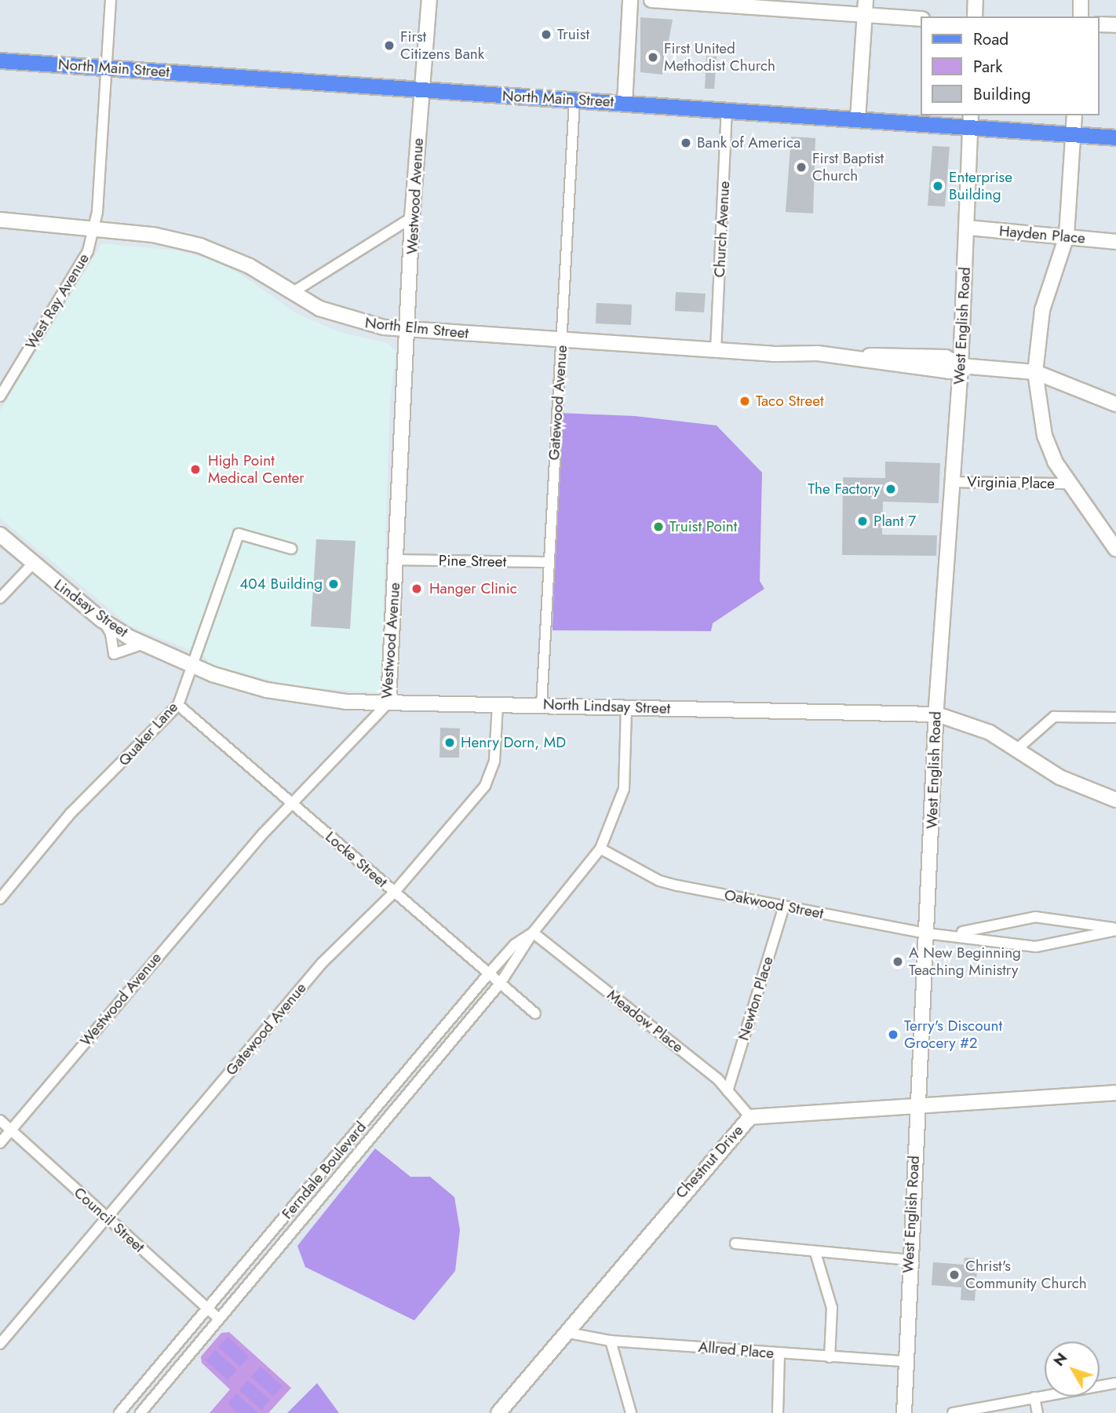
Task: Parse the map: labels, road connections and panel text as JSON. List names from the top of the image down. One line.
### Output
{"streets":{"main road":["North Main Street"],"street":["Westwood Avenue","Church Avenue","Hayden Place","West Ray Avenue","West English Road","North Elm Street","Gatewood Avenue","Virginia Place","Pine Street","Lindsay Street","North Lindsay Street","Quaker Lane","Locke Street","Oakwood Street","Newton Place","Meadow Place","Chestnut Drive","Ferndale Boulevard","Council Street","Allred Place"]},"crossings":[["North Main Street","Westwood Avenue"],["North Main Street","Church Avenue"],["North Main Street","West Ray Avenue"],["North Main Street","West English Road"],["North Main Street","Gatewood Avenue"],["Westwood Avenue","North Elm Street"],["Westwood Avenue","Pine Street"],["Westwood Avenue","North Lindsay Street"],["Westwood Avenue","Locke Street"],["Westwood Avenue","Council Street"],["Church Avenue","North Elm Street"],["Hayden Place","West English Road"],["West Ray Avenue","North Elm Street"],["West English Road","North Elm Street"],["West English Road","Virginia Place"],["West English Road","North Lindsay Street"],["West English Road","Oakwood Street"],["West English Road","Chestnut Drive"],["West English Road","Allred Place"],["North Elm Street","Gatewood Avenue"],["Gatewood Avenue","Pine Street"],["Gatewood Avenue","North Lindsay Street"],["Gatewood Avenue","Locke Street"],["Gatewood Avenue","Council Street"],["Lindsay Street","North Lindsay Street"],["Lindsay Street","Quaker Lane"],["North Lindsay Street","Quaker Lane"],["North Lindsay Street","Ferndale Boulevard"],["Quaker Lane","Locke Street"],["Locke Street","Ferndale Boulevard"],["Oakwood Street","Newton Place"],["Oakwood Street","Ferndale Boulevard"],["Newton Place","Meadow Place"],["Meadow Place","Chestnut Drive"],["Meadow Place","Ferndale Boulevard"],["Chestnut Drive","Allred Place"],["Ferndale Boulevard","Council Street"]],"places":["Truist","First Citizens Bank","First United Methodist Church","Bank of America","First Baptist Church","Enterprise Building","Taco Street","High Point Medical Center","The Factory","Plant 7","Truist Point","404 Building","Hanger Clinic","Henry Dorn, MD","A New Beginning Teaching Ministry","Terry's Discount Grocery #2","Christ's Community Church"],"legend":["Road","Park","Building"],"north":"top left"}
